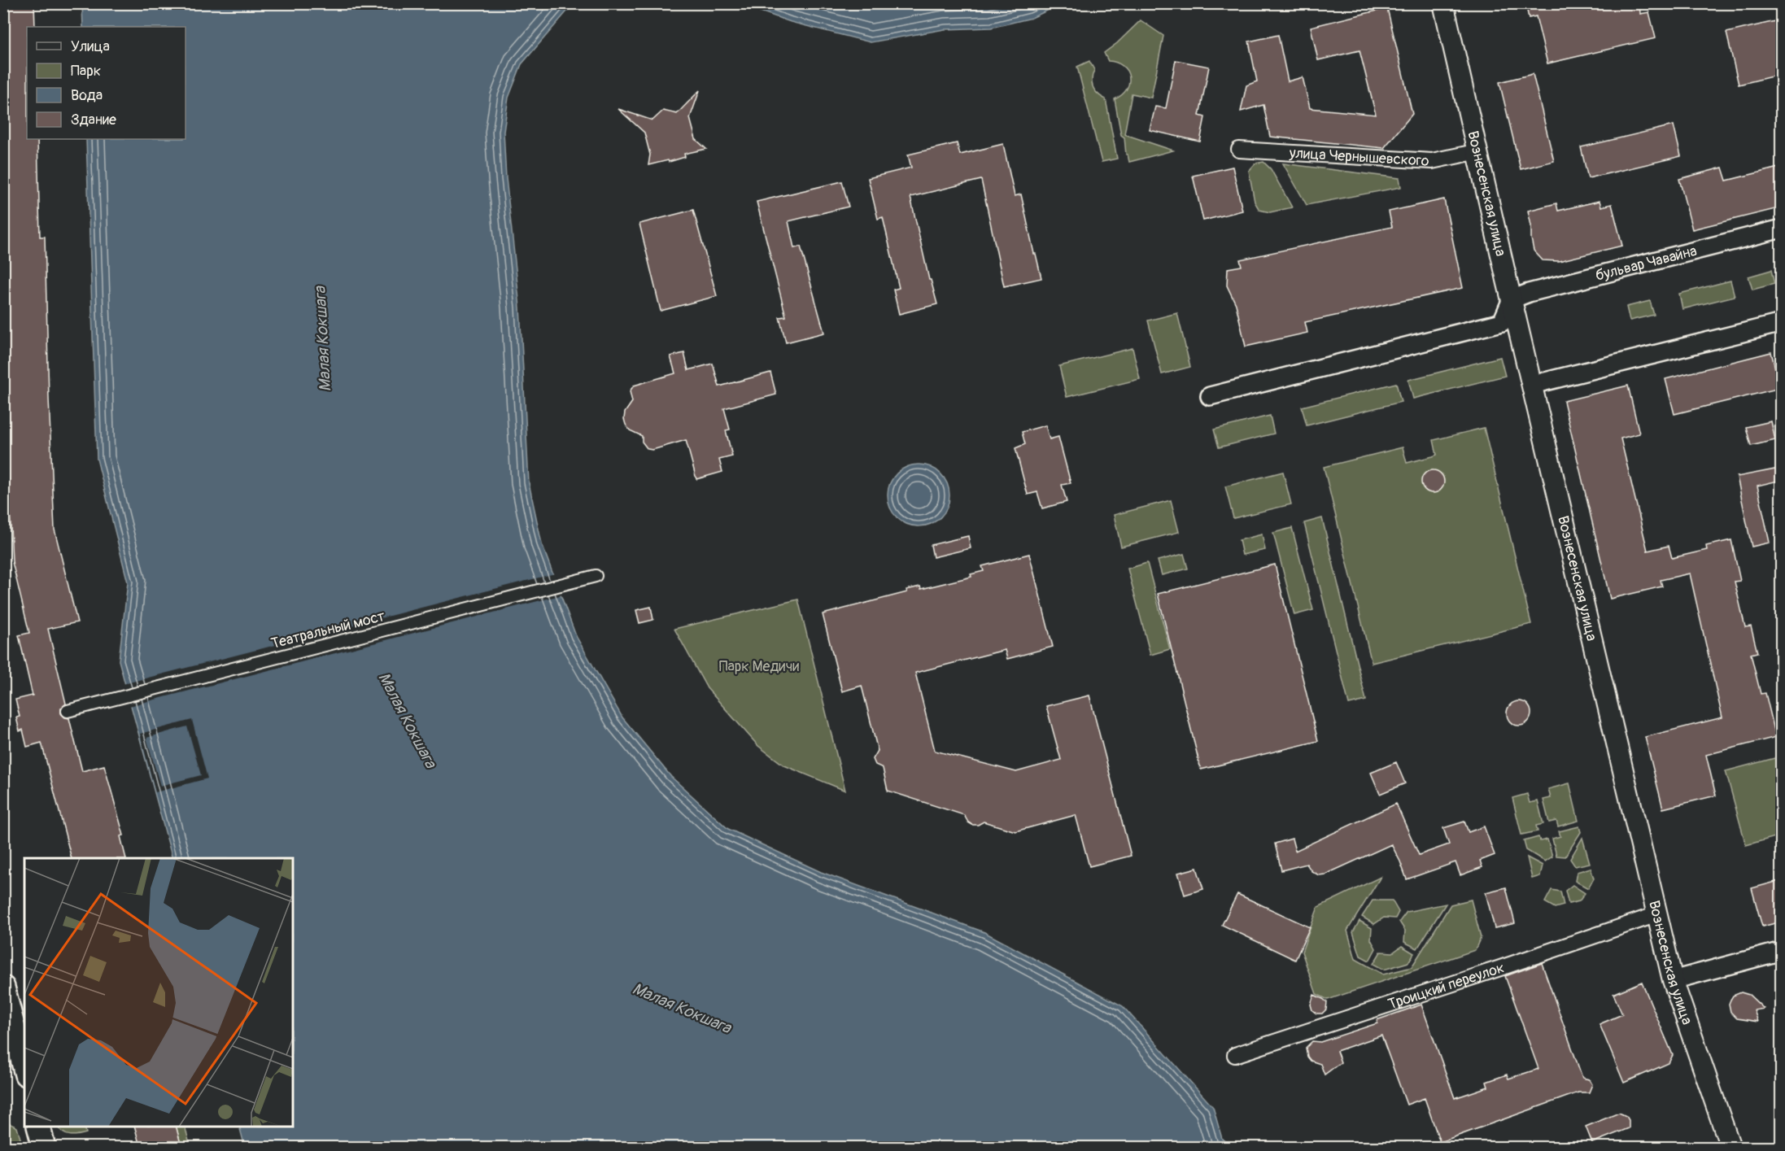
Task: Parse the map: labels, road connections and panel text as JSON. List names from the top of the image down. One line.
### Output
{"streets":{"main road":["Вознесенская улица"],"street":["улица Чернышевского","бульвар Чавайна","Театральный мост","Троицкий переулок"]},"crossings":[["улица Чернышевского","Вознесенская улица"],["Вознесенская улица","бульвар Чавайна"],["Вознесенская улица","Троицкий переулок"]],"water":["Малая Кокшага"],"parks":["Парк Медичи"],"legend":["Улица","Парк","Вода","Здание"]}
